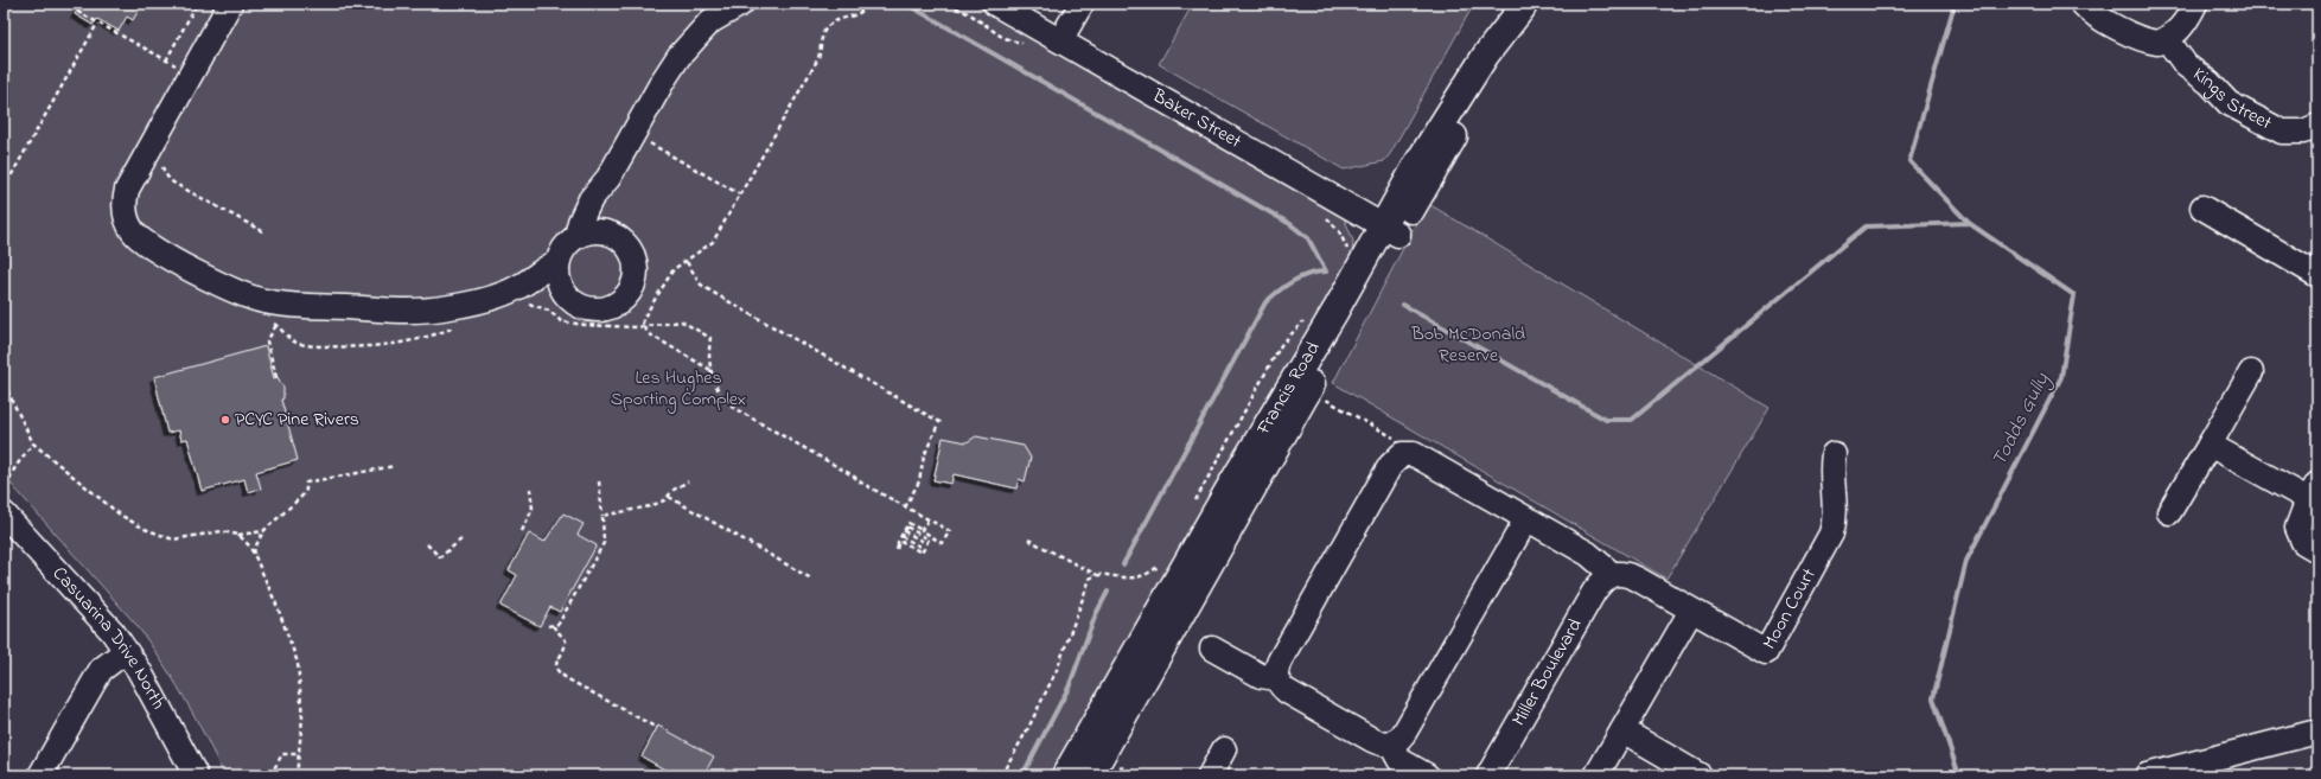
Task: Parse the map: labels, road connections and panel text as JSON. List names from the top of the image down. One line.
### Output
{"streets":{"main road":["Francis Road"],"street":["Kings Street","Baker Street","Moon Court","Casuarina Drive North","Miller Boulevard"]},"crossings":[["Baker Street","Francis Road"],["Moon Court","Miller Boulevard"]],"water":["Todds Gully"],"parks":["Bob McDonald Reserve","Les Hughes Sporting Complex"],"places":["PCYC Pine Rivers"]}
